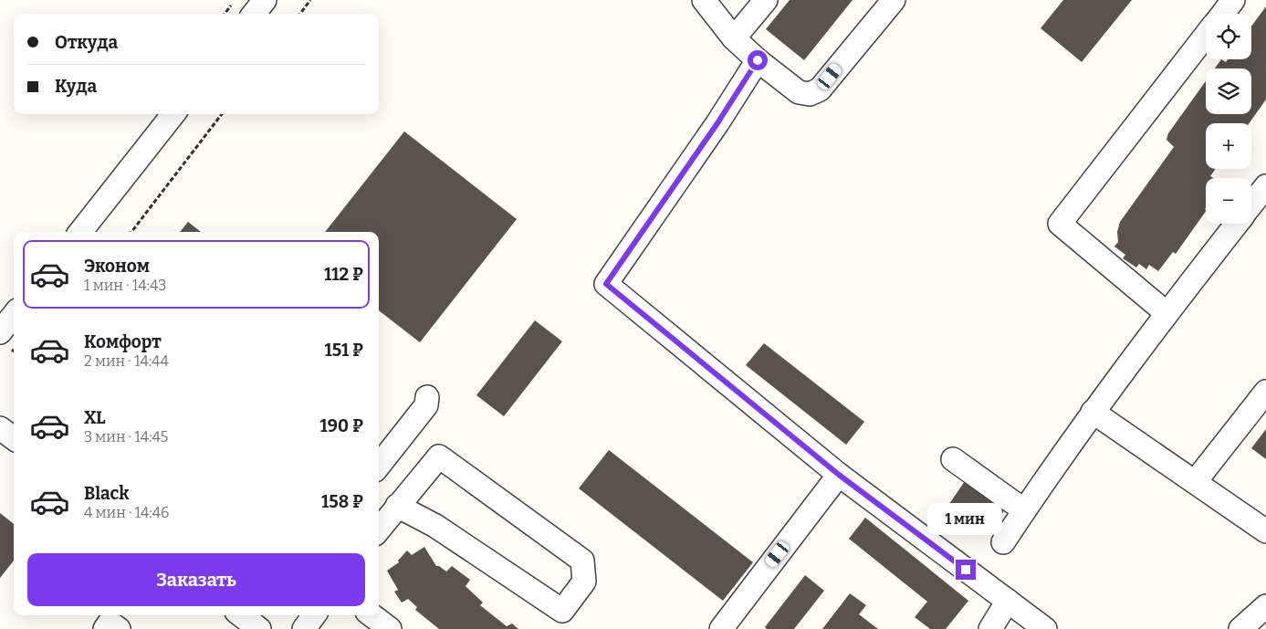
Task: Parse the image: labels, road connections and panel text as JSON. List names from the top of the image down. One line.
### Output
{"page":{"map_buttons":["+","−"],"banner":["Откуда","Куда"],"list":[{"name":"Эконом","note":"1 мин · 14:43","value":"112 ₽"},{"name":"Комфорт","note":"2 мин · 14:44","value":"151 ₽"},{"name":"XL","note":"3 мин · 14:45","value":"190 ₽"},{"name":"Black","note":"4 мин · 14:46","value":"158 ₽"}],"bubble":"1 мин","buttons":"Заказать"}}
